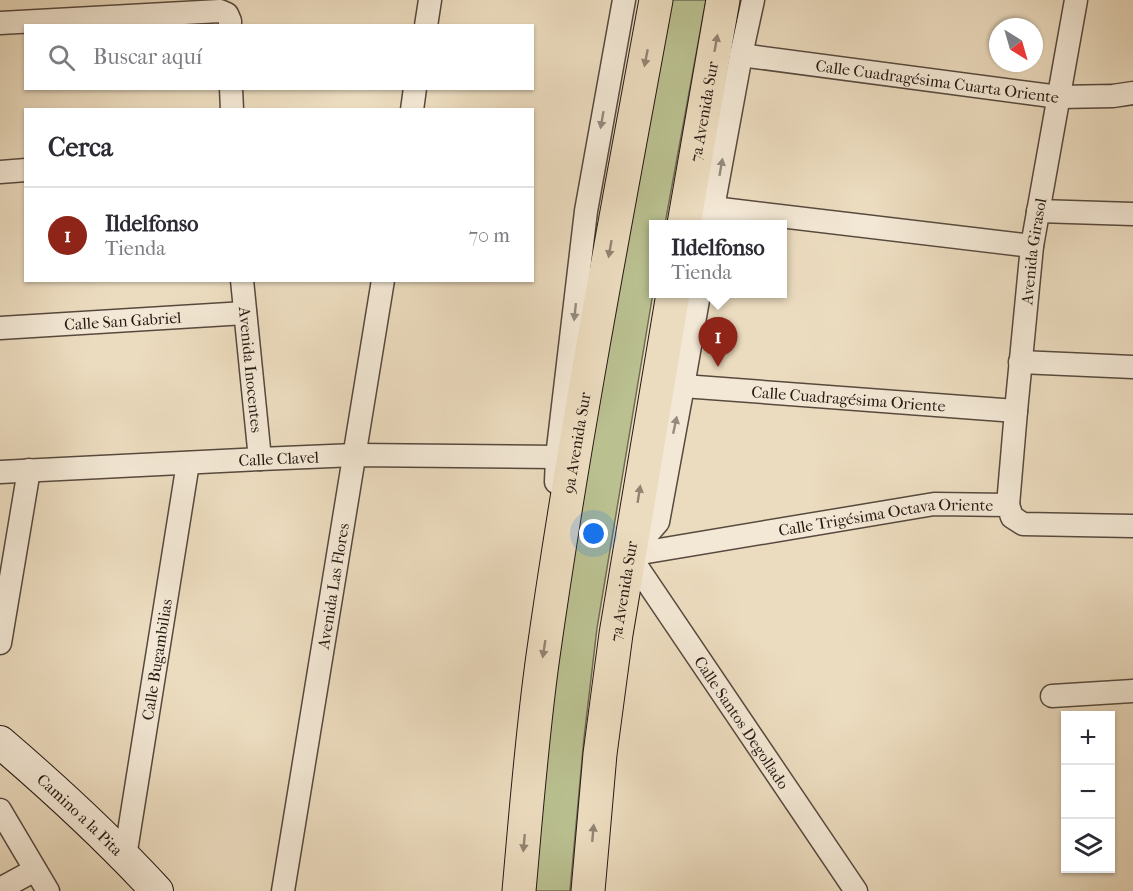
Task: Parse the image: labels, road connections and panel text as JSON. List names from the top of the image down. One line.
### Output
{"streets":{"main road":["7a Avenida Sur","9a Avenida Sur"],"street":["Calle Cuadragésima Cuarta Oriente","Avenida Girasol","Calle San Gabriel","Avenida Inocentes","Calle Cuadragésima Oriente","Calle Clavel","Calle Trigésima Octava Oriente","Avenida Las Flores","Calle Bugambilias","Calle Santos Degollado","Camino a la Pita"]},"crossings":[["Calle Cuadragésima Cuarta Oriente","Avenida Girasol"],["7a Avenida Sur","Calle Trigésima Octava Oriente"],["7a Avenida Sur","Calle Santos Degollado"],["Avenida Girasol","Calle Cuadragésima Oriente"],["Avenida Girasol","Calle Trigésima Octava Oriente"],["Calle San Gabriel","Avenida Inocentes"],["Avenida Inocentes","Calle Clavel"],["Calle Clavel","Avenida Las Flores"],["Calle Clavel","Calle Bugambilias"],["Calle Trigésima Octava Oriente","Calle Santos Degollado"],["Calle Bugambilias","Camino a la Pita"]],"one_way":["7a Avenida Sur","9a Avenida Sur"],"north":"bottom right","page":{"search":"Buscar aquí","heading":"Cerca","list":[{"mark":"1","name":"Ildelfonso","note":"Tienda","value":"70 m"}],"popup":["Ildelfonso","Tienda"],"pins":"1","map_buttons":["+","−"]}}
